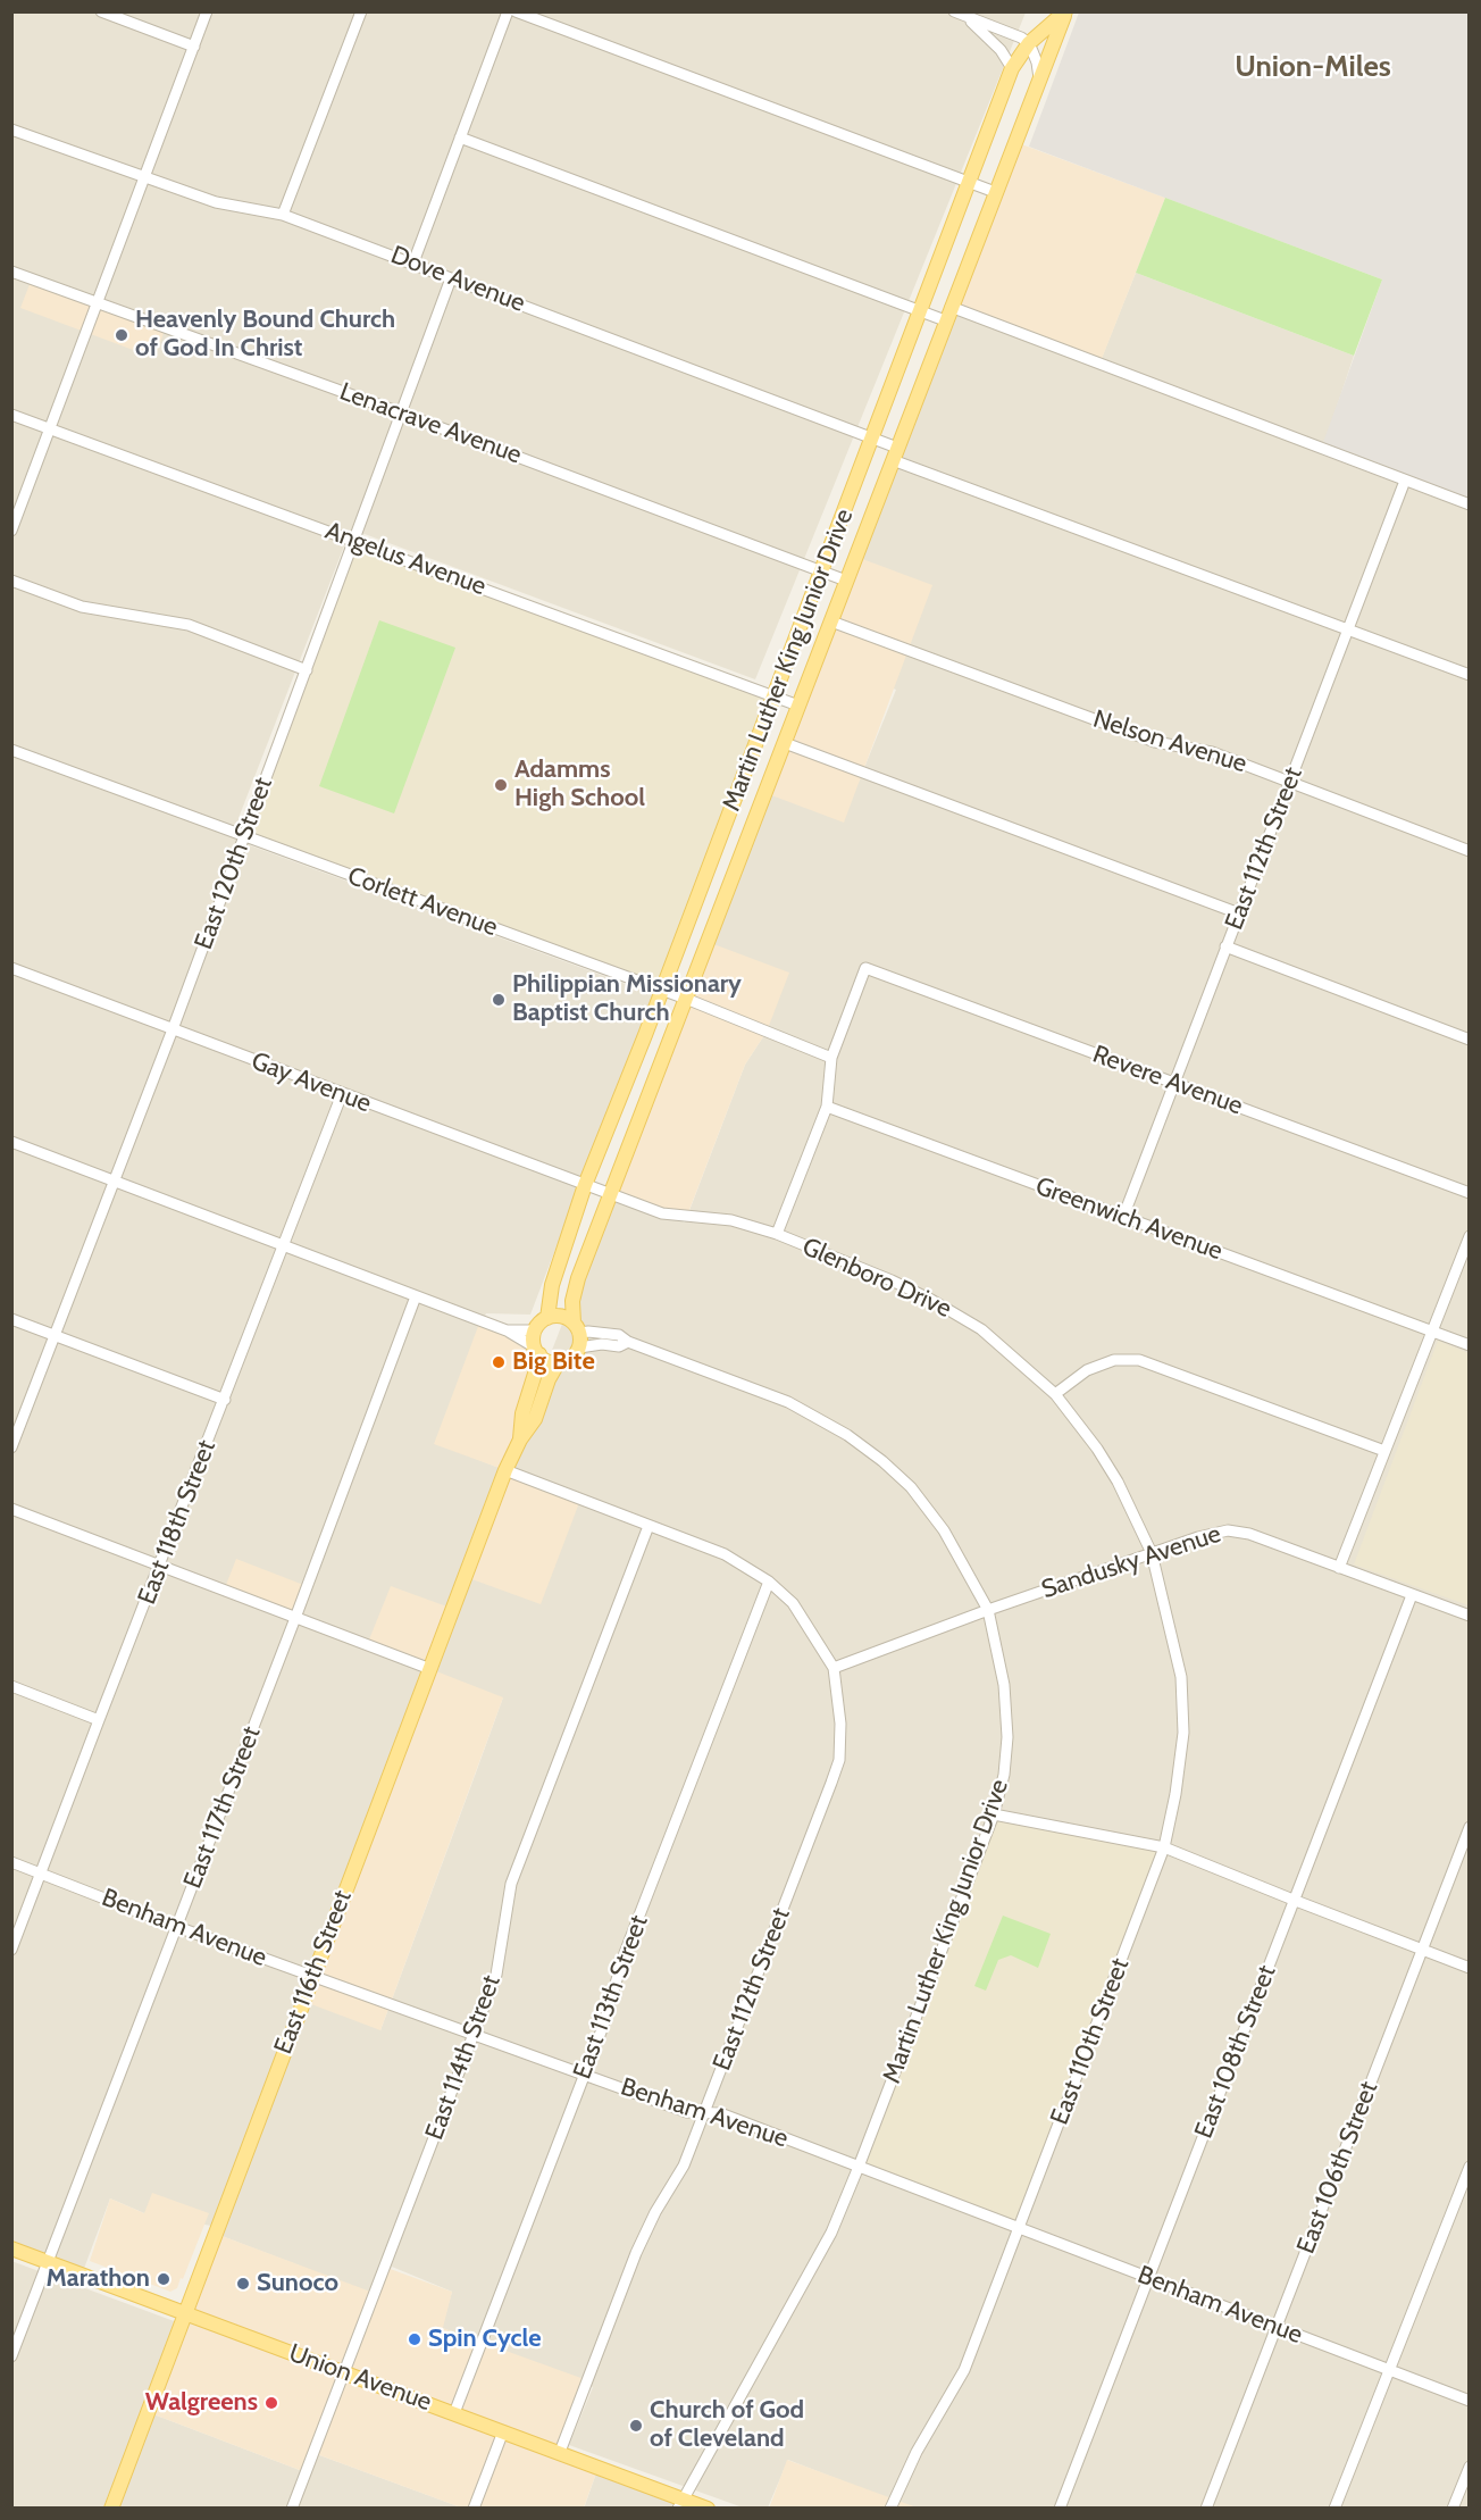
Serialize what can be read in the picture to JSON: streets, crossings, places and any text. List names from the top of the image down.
{
  "streets": {
    "main road": ["Martin Luther King Junior Drive", "East 116th Street", "Union Avenue"],
    "street": [
      "Dove Avenue",
      "Lenacrave Avenue",
      "Angelus Avenue",
      "Nelson Avenue",
      "East 112th Street",
      "East 120th Street",
      "Corlett Avenue",
      "Revere Avenue",
      "Gay Avenue",
      "Greenwich Avenue",
      "Glenboro Drive",
      "East 118th Street",
      "Sandusky Avenue",
      "East 117th Street",
      "Benham Avenue",
      "East 113th Street",
      "East 110th Street",
      "East 108th Street",
      "East 114th Street",
      "East 106th Street"
    ]
  },
  "crossings": [
    ["Dove Avenue", "Martin Luther King Junior Drive"],
    ["Dove Avenue", "East 112th Street"],
    ["Dove Avenue", "East 120th Street"],
    ["Lenacrave Avenue", "Martin Luther King Junior Drive"],
    ["Lenacrave Avenue", "East 120th Street"],
    ["Angelus Avenue", "Martin Luther King Junior Drive"],
    ["Angelus Avenue", "East 120th Street"],
    ["Martin Luther King Junior Drive", "Nelson Avenue"],
    ["Martin Luther King Junior Drive", "Corlett Avenue"],
    ["Martin Luther King Junior Drive", "Gay Avenue"],
    ["Martin Luther King Junior Drive", "Glenboro Drive"],
    ["Martin Luther King Junior Drive", "Sandusky Avenue"],
    ["Martin Luther King Junior Drive", "Benham Avenue"],
    ["Martin Luther King Junior Drive", "East 116th Street"],
    ["Martin Luther King Junior Drive", "Union Avenue"],
    ["Nelson Avenue", "East 112th Street"],
    ["East 112th Street", "Revere Avenue"],
    ["East 112th Street", "Greenwich Avenue"],
    ["East 112th Street", "Sandusky Avenue"],
    ["East 112th Street", "Benham Avenue"],
    ["East 112th Street", "Union Avenue"],
    ["East 120th Street", "Corlett Avenue"],
    ["East 120th Street", "Gay Avenue"],
    ["Corlett Avenue", "Revere Avenue"],
    ["Gay Avenue", "Glenboro Drive"],
    ["Gay Avenue", "East 118th Street"],
    ["Glenboro Drive", "Sandusky Avenue"],
    ["Glenboro Drive", "East 110th Street"],
    ["East 118th Street", "Benham Avenue"],
    ["Sandusky Avenue", "East 110th Street"],
    ["Sandusky Avenue", "East 108th Street"],
    ["East 117th Street", "Benham Avenue"],
    ["East 117th Street", "Union Avenue"],
    ["Benham Avenue", "East 116th Street"],
    ["Benham Avenue", "East 113th Street"],
    ["Benham Avenue", "East 110th Street"],
    ["Benham Avenue", "East 108th Street"],
    ["Benham Avenue", "East 114th Street"],
    ["Benham Avenue", "East 106th Street"],
    ["East 116th Street", "Union Avenue"],
    ["East 113th Street", "Union Avenue"],
    ["East 114th Street", "Union Avenue"]
  ],
  "districts": ["Union-Miles"],
  "places": [
    "Heavenly Bound Church of God In Christ",
    "Adamms High School",
    "Philippian Missionary Baptist Church",
    "Big Bite",
    "Marathon",
    "Sunoco",
    "Spin Cycle",
    "Walgreens",
    "Church of God of Cleveland"
  ]
}
